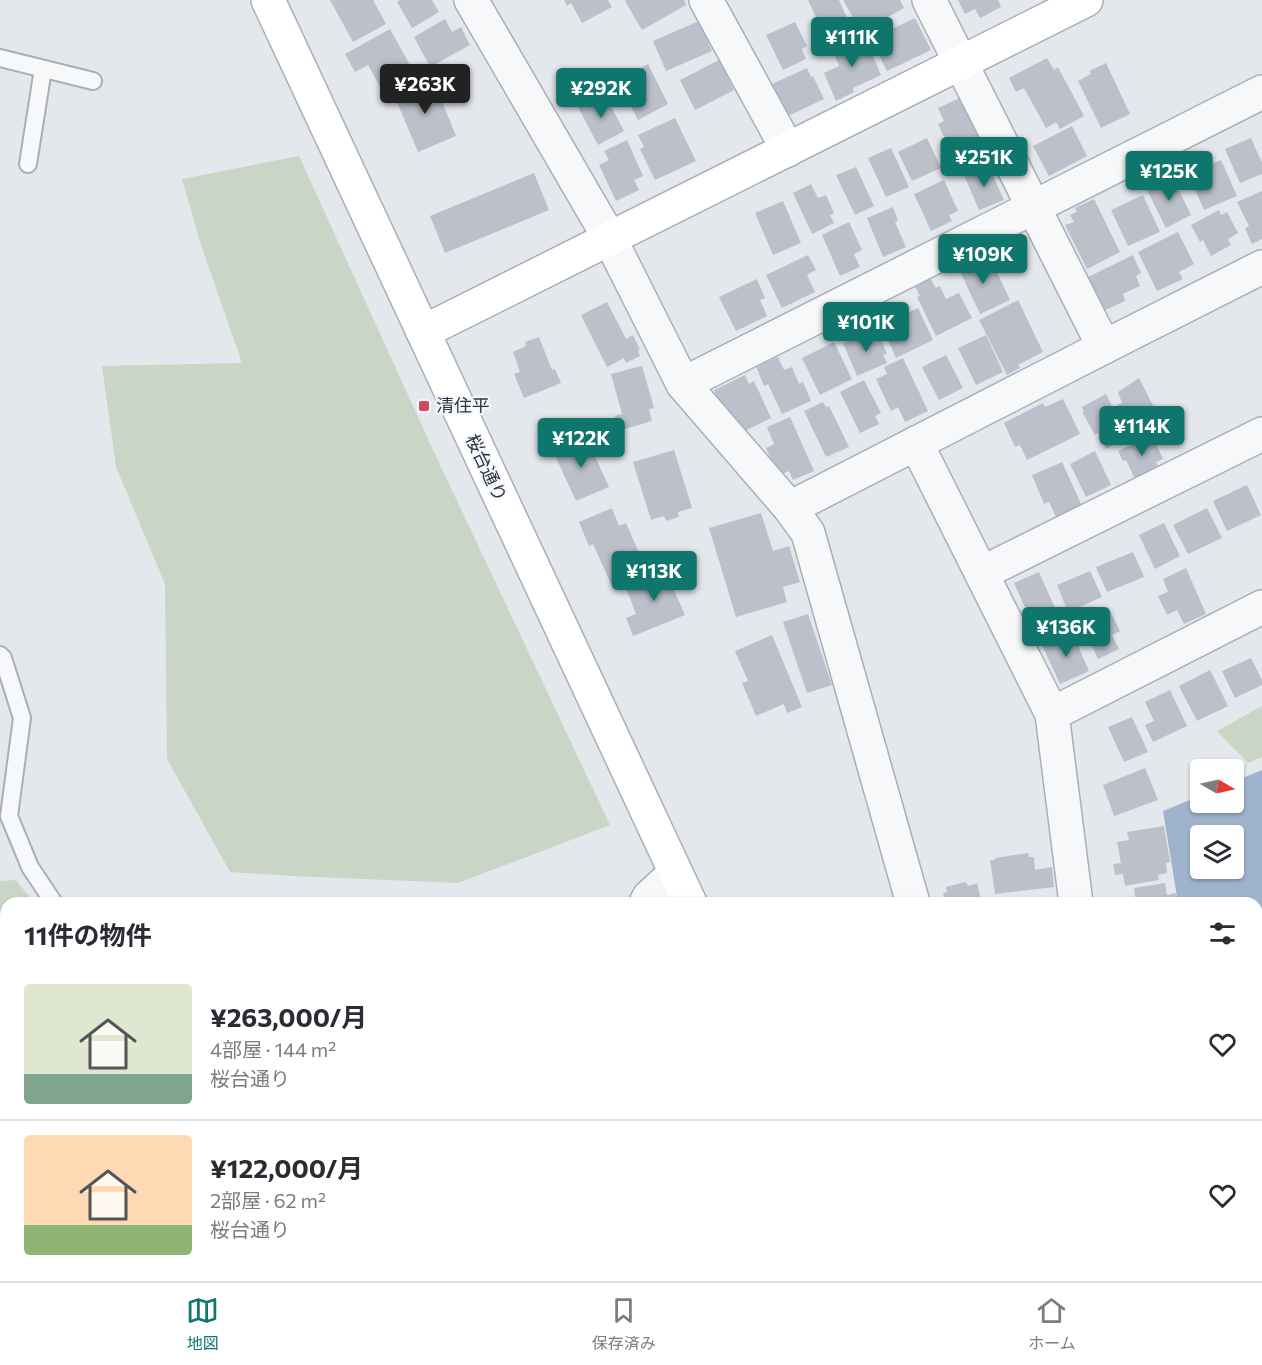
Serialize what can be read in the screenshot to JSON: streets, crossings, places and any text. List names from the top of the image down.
{
  "streets": {
    "street": ["桜台通り"]
  },
  "places": {
    "transit": ["清住平"]
  },
  "north": "right",
  "page": {
    "price": [
      "¥111K",
      "¥263K",
      "¥292K",
      "¥251K",
      "¥125K",
      "¥109K",
      "¥101K",
      "¥114K",
      "¥122K",
      "¥113K",
      "¥136K"
    ],
    "heading": "11件の物件",
    "list": [
      {
        "name": "¥263,000/月",
        "note": "4部屋 · 144 m² · 桜台通り"
      },
      {
        "name": "¥122,000/月",
        "note": "2部屋 · 62 m² · 桜台通り"
      }
    ],
    "tabs": ["地図", "保存済み", "ホーム"]
  }
}
